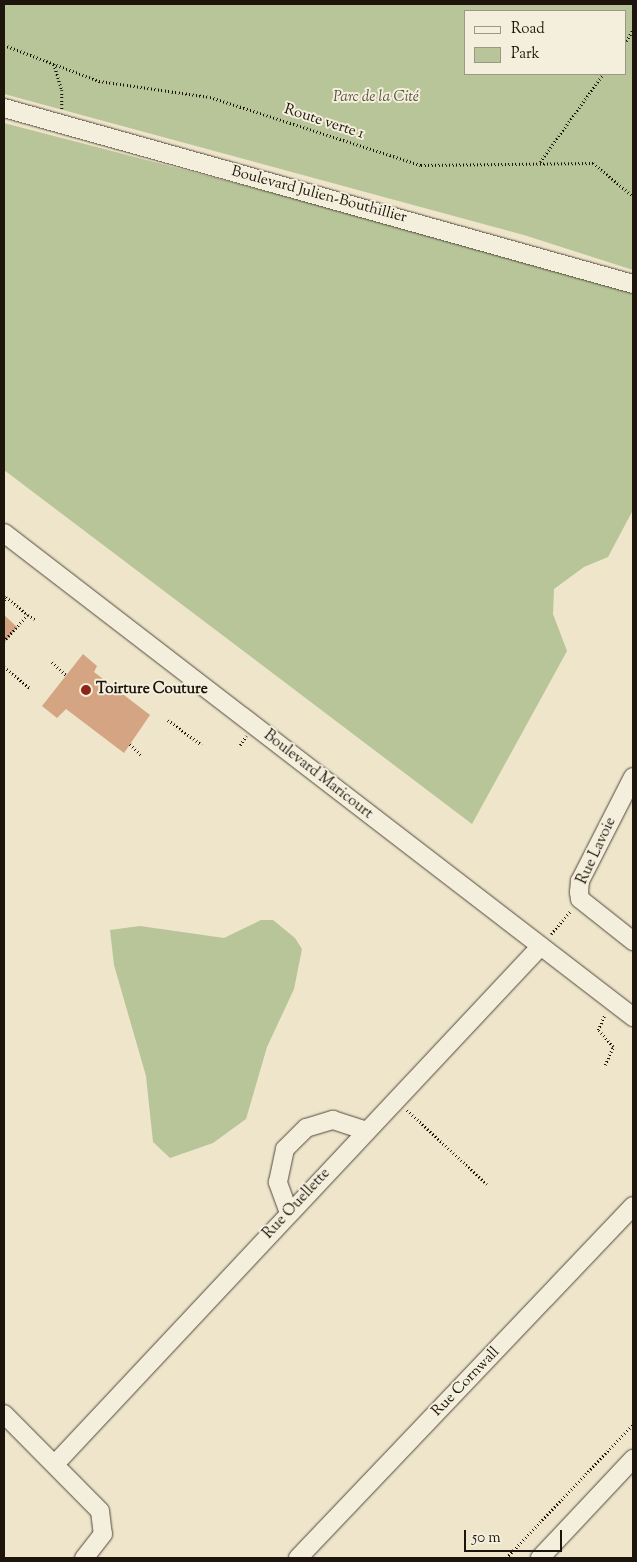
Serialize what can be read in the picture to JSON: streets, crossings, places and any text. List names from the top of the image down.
{
  "streets": {
    "street": [
      "Boulevard Julien-Bouthillier",
      "Boulevard Maricourt",
      "Rue Lavoie",
      "Rue Ouellette",
      "Rue Cornwall"
    ],
    "path": ["Route verte 1"]
  },
  "crossings": [
    ["Boulevard Maricourt", "Rue Ouellette"]
  ],
  "parks": ["Parc de la Cité"],
  "places": ["Toirture Couture"],
  "legend": ["Road", "Park"],
  "scale_bar": "50 m"
}
